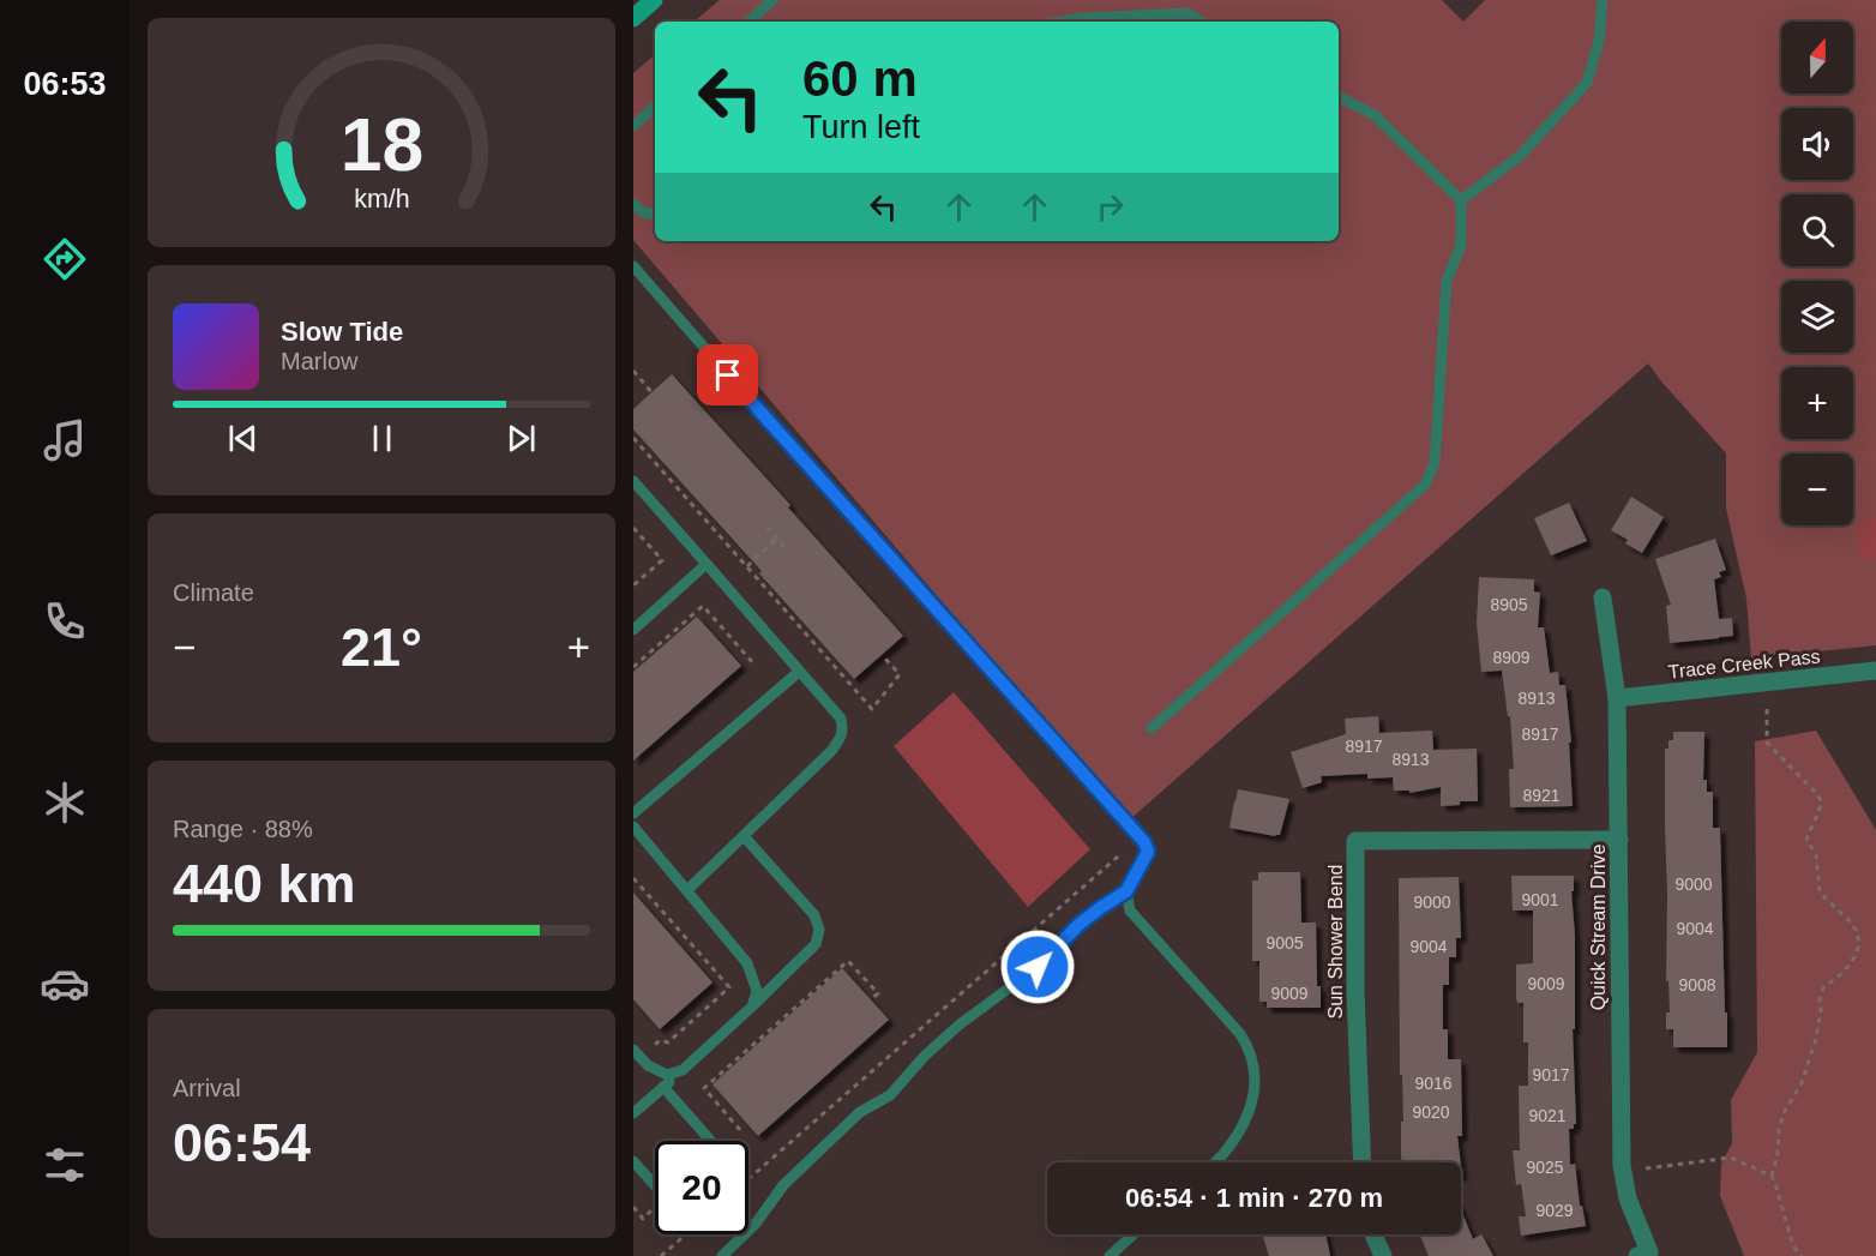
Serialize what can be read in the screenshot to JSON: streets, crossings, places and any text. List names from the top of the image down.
{
  "streets": {
    "street": ["Trace Creek Pass", "Quick Stream Drive", "Sun Shower Bend"]
  },
  "crossings": [
    ["Trace Creek Pass", "Quick Stream Drive"],
    ["Quick Stream Drive", "Sun Shower Bend"]
  ],
  "house_numbers": [
    "8905",
    "8909",
    "8913",
    "8917",
    "8917",
    "8913",
    "8921",
    "9000",
    "9001",
    "9000",
    "9004",
    "9005",
    "9004",
    "9009",
    "9008",
    "9009",
    "9017",
    "9016",
    "9020",
    "9021",
    "9025",
    "9029"
  ],
  "north": "top",
  "page": {
    "tabs": "06:53",
    "map_buttons": ["+", "−"],
    "turn": ["60 m", "Turn left"],
    "song": ["Slow Tide", "Marlow"],
    "tile": [
      "Climate",
      ["Range · 88%", "440 km"],
      ["Arrival", "06:54"]
    ],
    "heat": ["−", "21°", "+"],
    "limit": "20",
    "trip": "06:54 · 1 min · 270 m",
    "gauge": ["18", "km/h"]
  }
}
